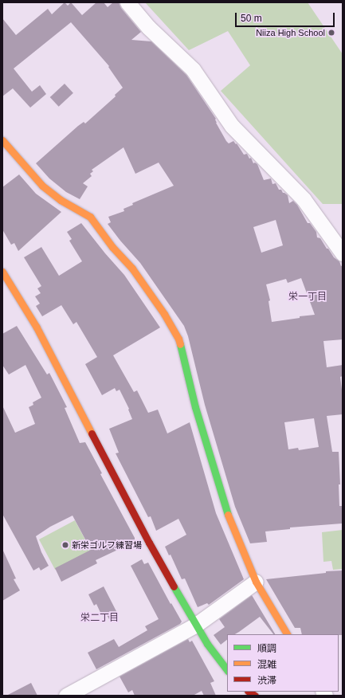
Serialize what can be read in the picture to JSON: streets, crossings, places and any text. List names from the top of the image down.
{
  "districts": ["栄一丁目", "栄二丁目"],
  "places": ["Niiza High School", "新栄ゴルフ練習場"],
  "legend": ["順調", "混雑", "渋滞"],
  "scale_bar": "50 m"
}
